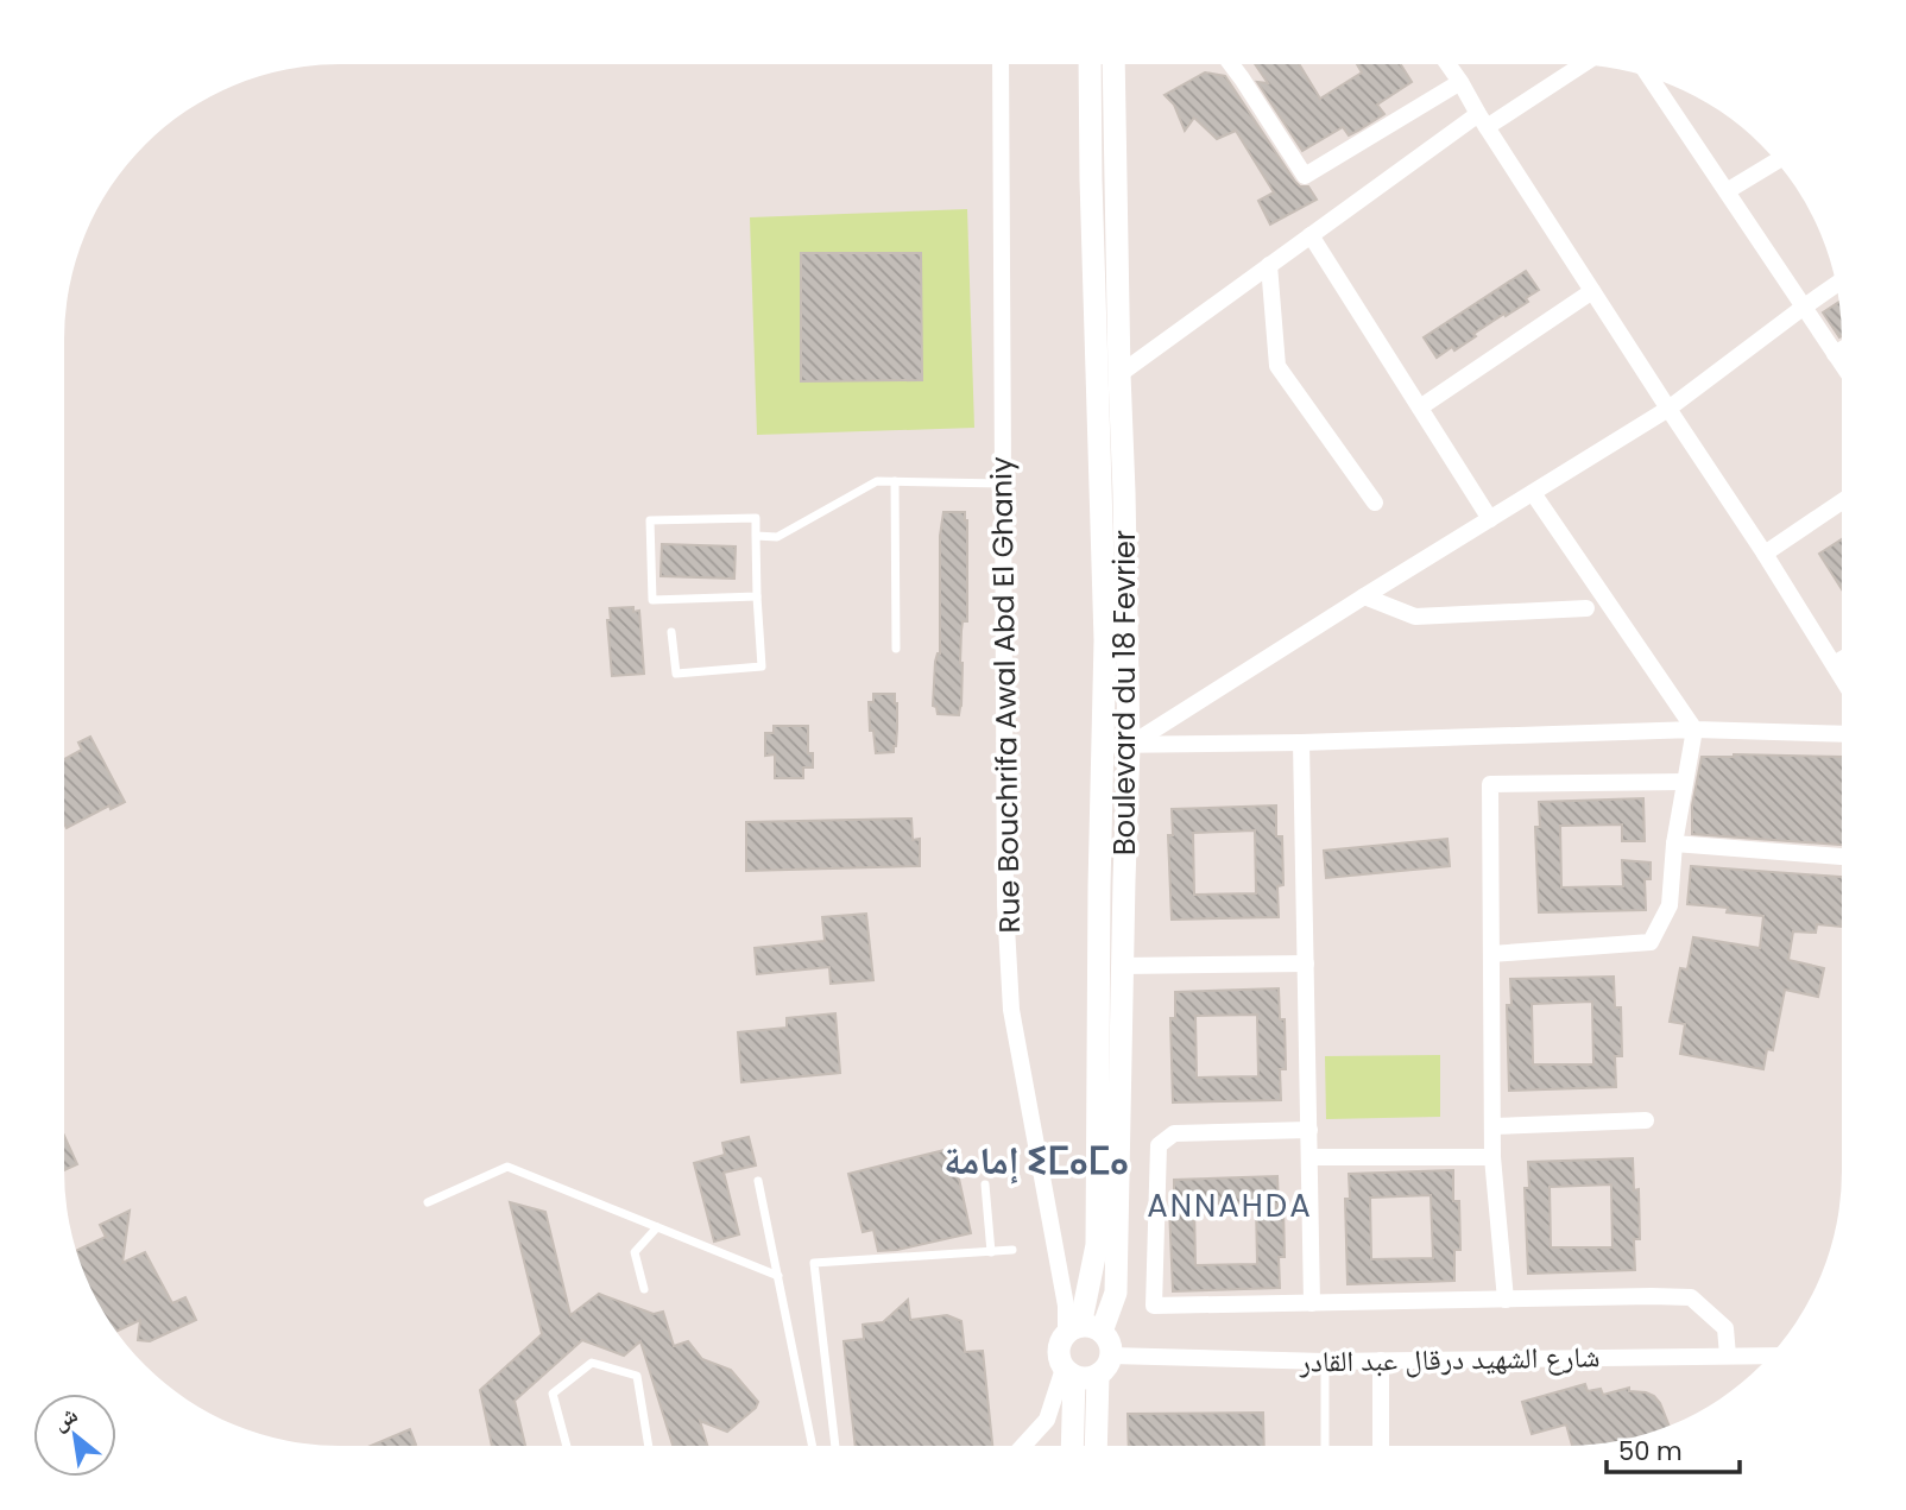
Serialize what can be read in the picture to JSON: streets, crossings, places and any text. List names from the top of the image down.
{
  "streets": {
    "main road": ["Boulevard du 18 Fevrier"],
    "street": ["Rue Bouchrifa Awal Abd El Ghaniy", "شارع الشهيد درقال عبد القادر"]
  },
  "crossings": [
    ["Boulevard du 18 Fevrier", "Rue Bouchrifa Awal Abd El Ghaniy"],
    ["Boulevard du 18 Fevrier", "شارع الشهيد درقال عبد القادر"],
    ["Rue Bouchrifa Awal Abd El Ghaniy", "شارع الشهيد درقال عبد القادر"]
  ],
  "districts": ["إمامة ⵉⵎⴰⵎⴰ", "ANNAHDA"],
  "scale_bar": "50 m",
  "north": "top left"
}
